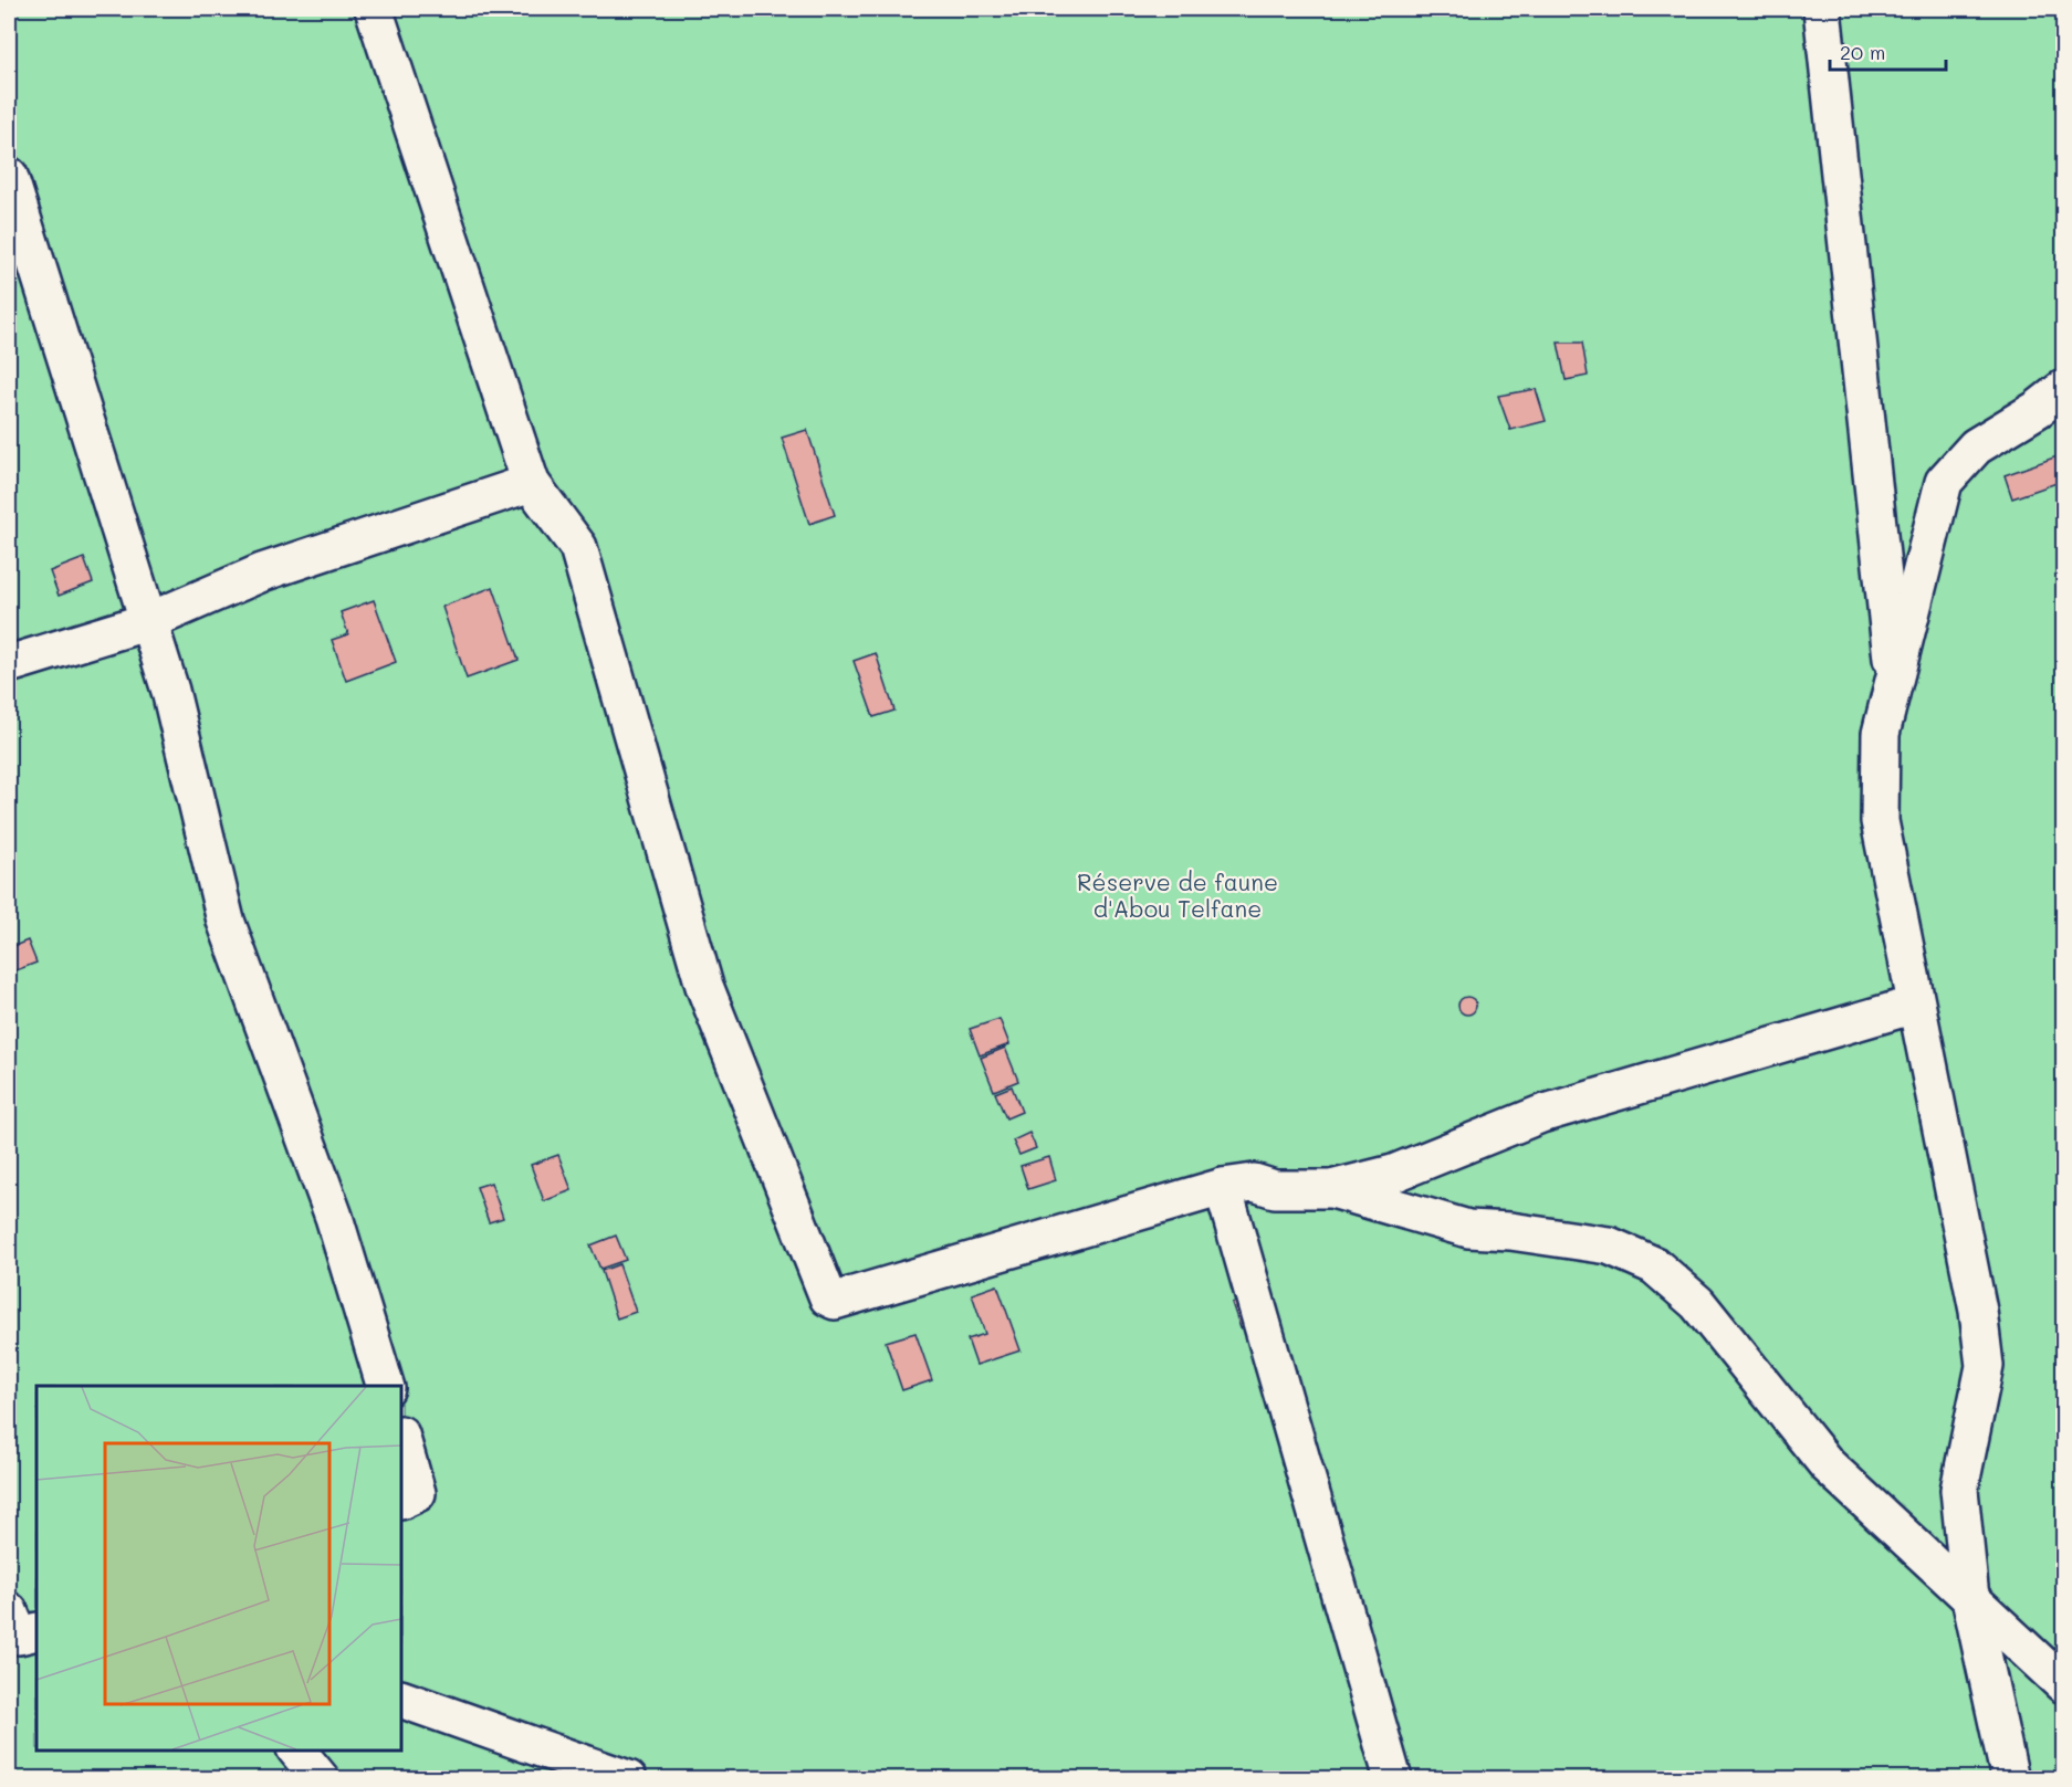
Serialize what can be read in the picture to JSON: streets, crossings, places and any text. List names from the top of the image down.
{
  "parks": ["Réserve de faune d'Abou Telfane"],
  "scale_bar": "20 m"
}
